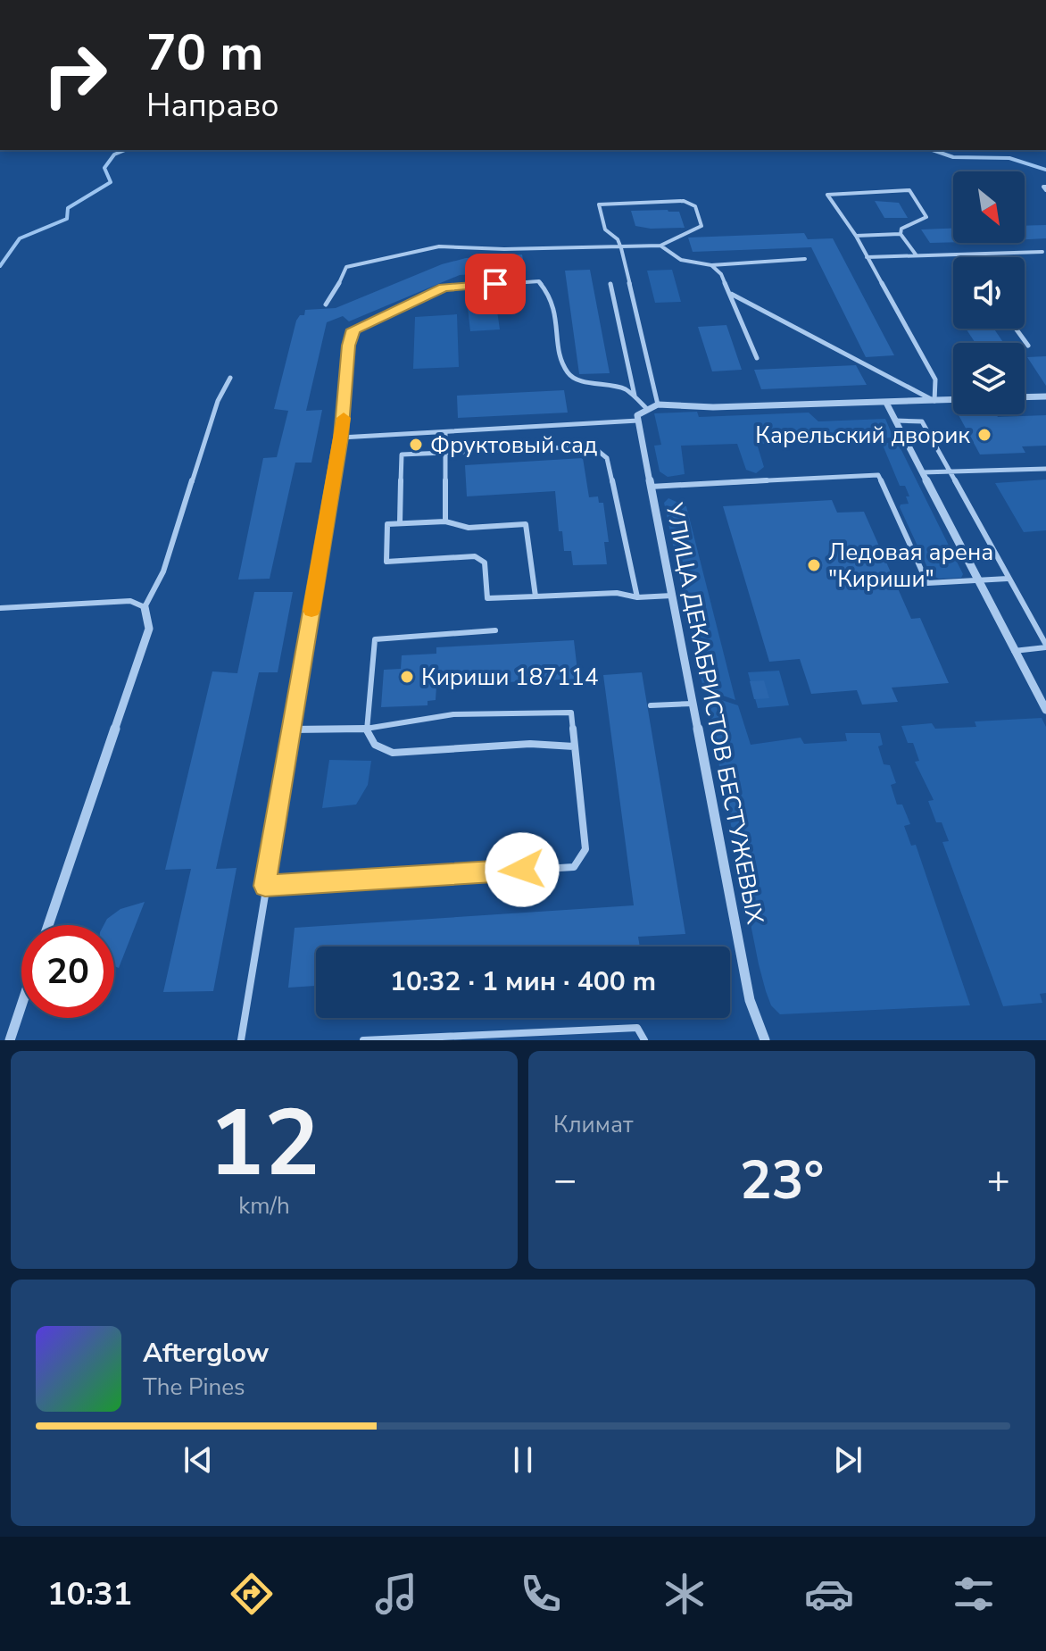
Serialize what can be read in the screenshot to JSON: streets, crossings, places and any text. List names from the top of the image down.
{
  "streets": {
    "street": ["УЛИЦА ДЕКАБРИСТОВ БЕСТУЖЕВЫХ"]
  },
  "places": [
    "Карельский дворик",
    "Фруктовый сад",
    "Ледовая арена \"Кириши\"",
    "Кириши 187114"
  ],
  "north": "bottom right",
  "page": {
    "turn": ["70 m", "Направо"],
    "limit": "20",
    "trip": "10:32 · 1 мин · 400 m",
    "tile": [
      ["12", "km/h"],
      "Климат"
    ],
    "heat": ["−", "23°", "+"],
    "song": ["Afterglow", "The Pines"],
    "tabs": "10:31"
  }
}
